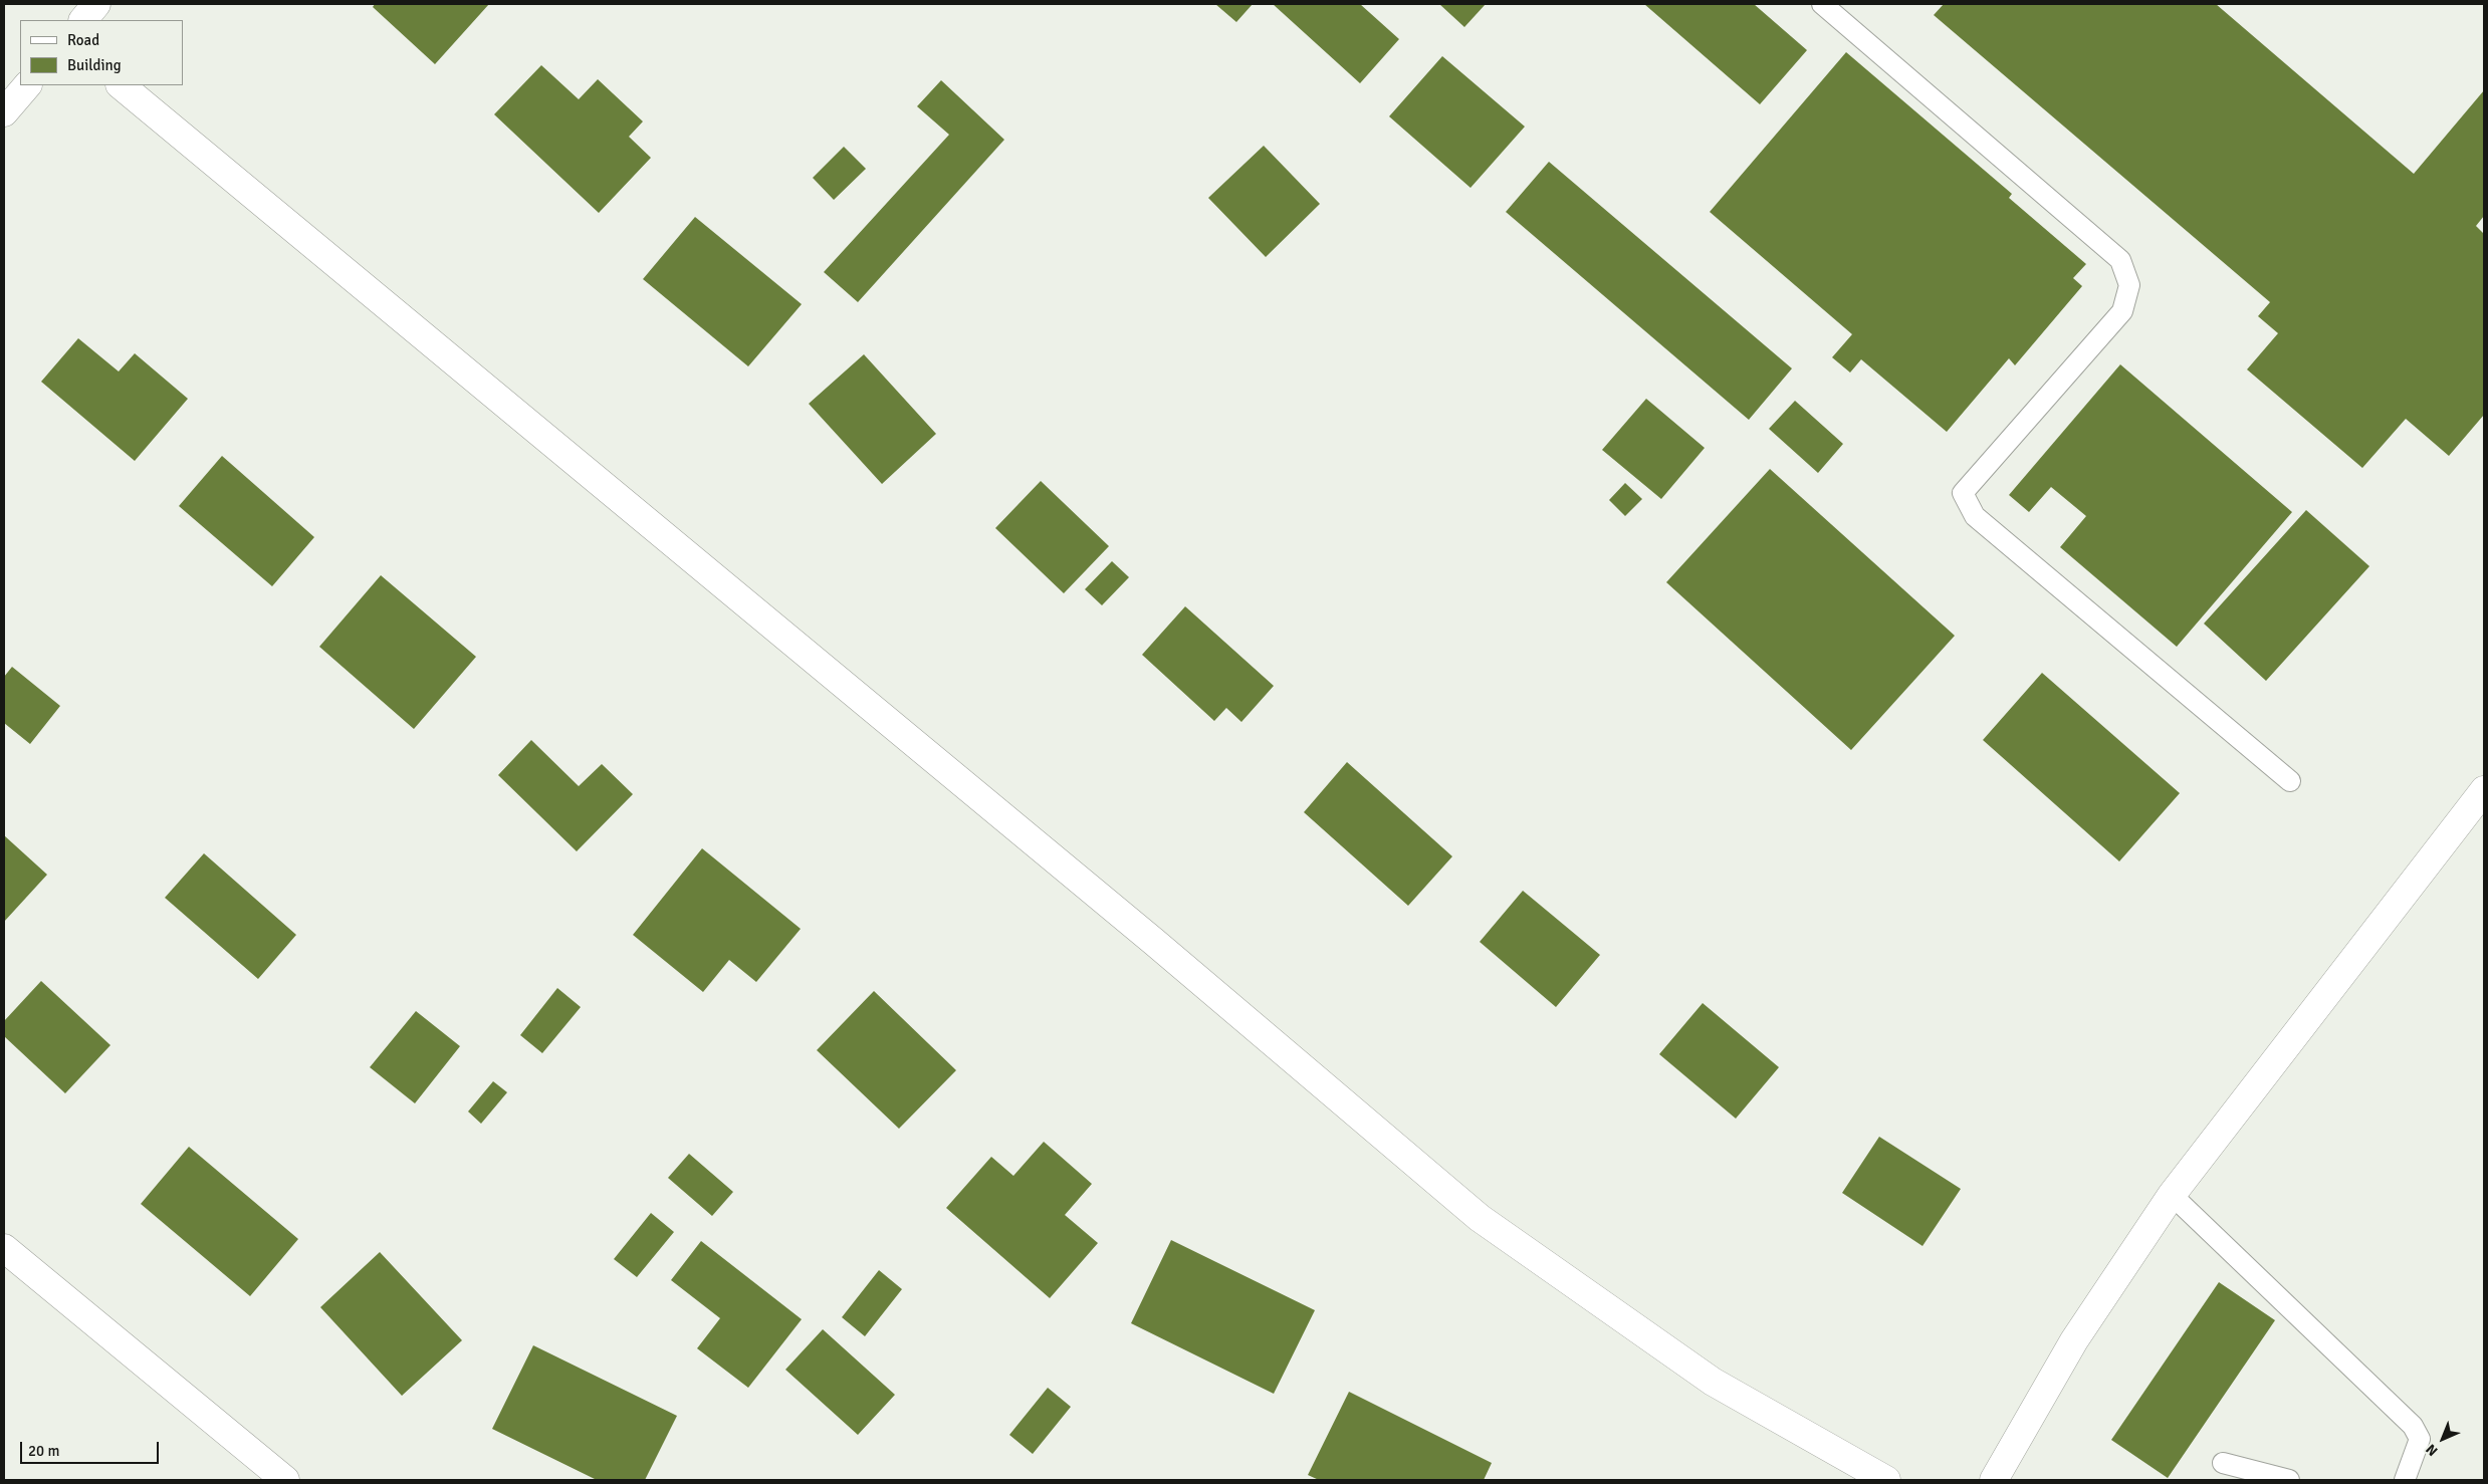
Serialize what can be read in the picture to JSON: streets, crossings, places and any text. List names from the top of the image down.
{
  "legend": ["Road", "Building"],
  "scale_bar": "20 m",
  "north": "bottom left"
}
